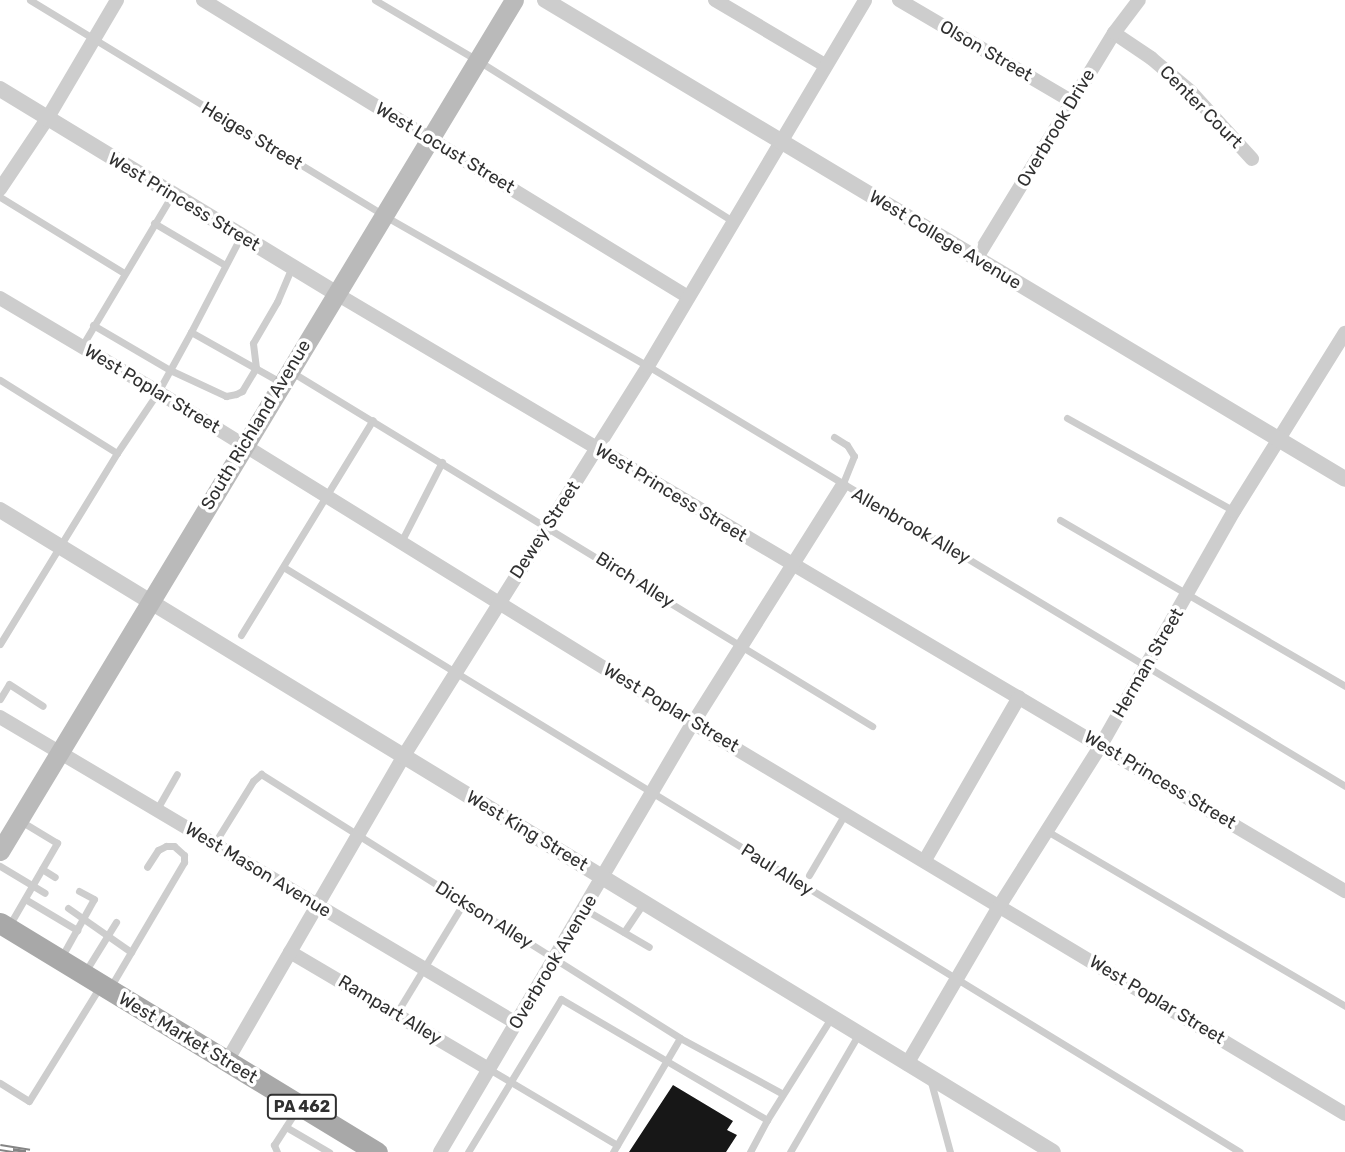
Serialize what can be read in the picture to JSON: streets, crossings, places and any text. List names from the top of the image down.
{
  "streets": {
    "main road": ["South Richland Avenue", "West Market Street", "PA 462"],
    "street": [
      "Olson Street",
      "Center Court",
      "Overbrook Drive",
      "West Locust Street",
      "West Princess Street",
      "West College Avenue",
      "West Poplar Street",
      "Dewey Street",
      "Herman Street",
      "West King Street",
      "West Mason Avenue",
      "Overbrook Avenue",
      "Rampart Alley"
    ],
    "lane": [
      "Heiges Street",
      "Allenbrook Alley",
      "Birch Alley",
      "Paul Alley",
      "Dickson Alley"
    ]
  },
  "crossings": [
    ["Olson Street", "Overbrook Drive"],
    ["Center Court", "Overbrook Drive"],
    ["Overbrook Drive", "West College Avenue"],
    ["Heiges Street", "South Richland Avenue"],
    ["Heiges Street", "Allenbrook Alley"],
    ["West Locust Street", "South Richland Avenue"],
    ["West Locust Street", "Dewey Street"],
    ["West Princess Street", "South Richland Avenue"],
    ["West Princess Street", "Dewey Street"],
    ["West Princess Street", "Herman Street"],
    ["West Princess Street", "Overbrook Avenue"],
    ["West College Avenue", "Dewey Street"],
    ["West College Avenue", "Herman Street"],
    ["West Poplar Street", "South Richland Avenue"],
    ["West Poplar Street", "Dewey Street"],
    ["West Poplar Street", "Herman Street"],
    ["West Poplar Street", "Overbrook Avenue"],
    ["South Richland Avenue", "Birch Alley"],
    ["South Richland Avenue", "West King Street"],
    ["South Richland Avenue", "West Mason Avenue"],
    ["Allenbrook Alley", "Dewey Street"],
    ["Allenbrook Alley", "Herman Street"],
    ["Allenbrook Alley", "Overbrook Avenue"],
    ["Dewey Street", "Birch Alley"],
    ["Dewey Street", "West King Street"],
    ["Dewey Street", "West Mason Avenue"],
    ["Dewey Street", "Paul Alley"],
    ["Dewey Street", "Dickson Alley"],
    ["Dewey Street", "Rampart Alley"],
    ["Dewey Street", "West Market Street"],
    ["Birch Alley", "Overbrook Avenue"],
    ["Herman Street", "West King Street"],
    ["Herman Street", "Paul Alley"],
    ["West King Street", "Overbrook Avenue"],
    ["West Mason Avenue", "Dickson Alley"],
    ["West Mason Avenue", "Overbrook Avenue"],
    ["Paul Alley", "Overbrook Avenue"],
    ["Dickson Alley", "Overbrook Avenue"],
    ["Overbrook Avenue", "Rampart Alley"]
  ]
}
